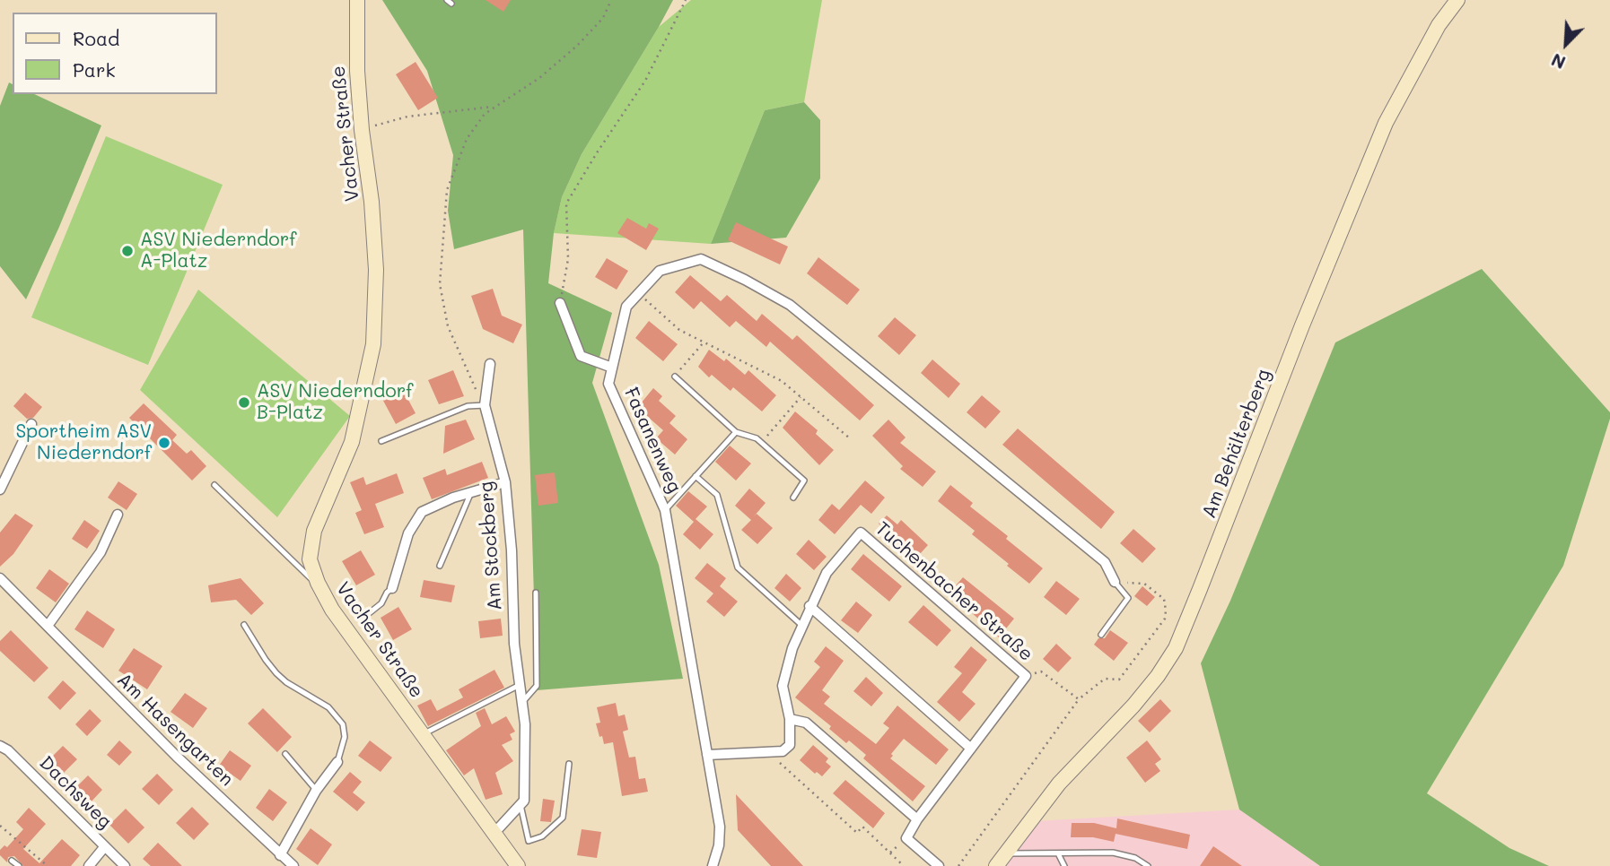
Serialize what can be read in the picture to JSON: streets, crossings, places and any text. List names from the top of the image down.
{
  "streets": {
    "street": [
      "Vacher Straße",
      "Fasanenweg",
      "Am Behälterberg",
      "Am Stockberg",
      "Tuchenbacher Straße",
      "Am Hasengarten",
      "Dachsweg"
    ]
  },
  "places": ["ASV Niederndorf A-Platz", "ASV Niederndorf B-Platz", "Sportheim ASV Niederndorf"],
  "legend": ["Road", "Park"],
  "north": "bottom left"
}
